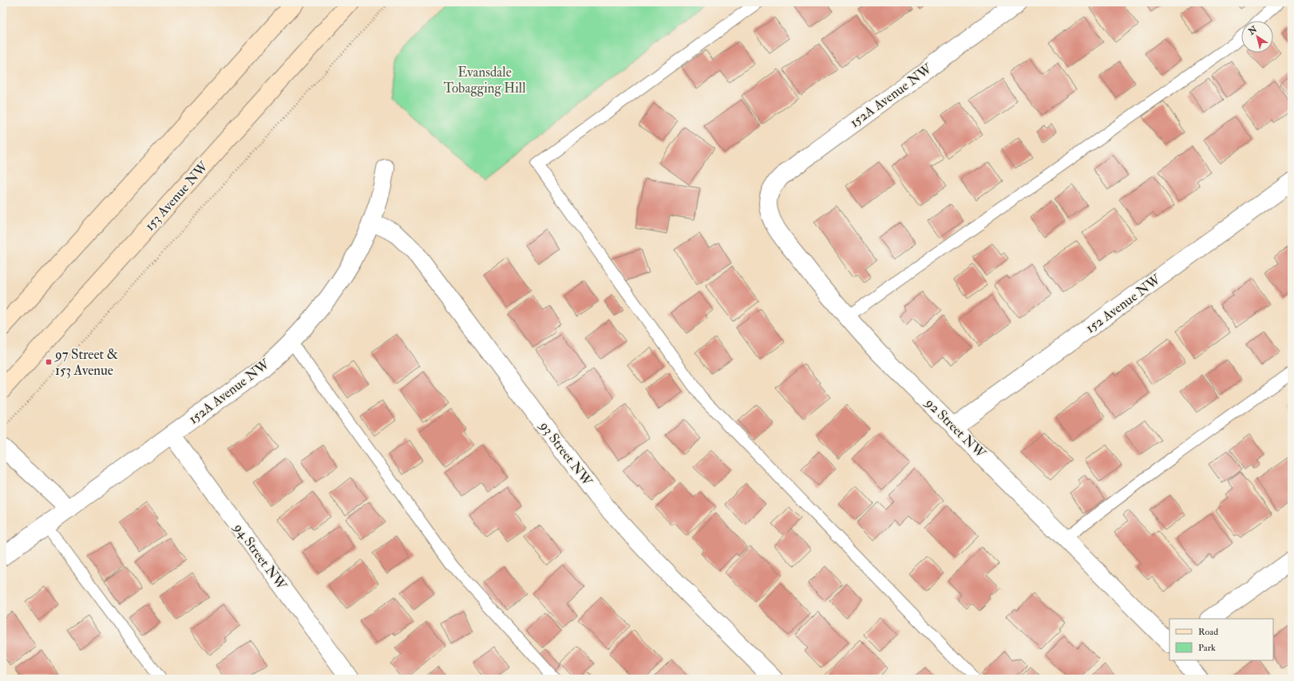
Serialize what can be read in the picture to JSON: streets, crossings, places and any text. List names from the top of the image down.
{
  "streets": {
    "main road": ["153 Avenue NW"],
    "street": [
      "152A Avenue NW",
      "152 Avenue NW",
      "92 Street NW",
      "93 Street NW",
      "94 Street NW"
    ]
  },
  "crossings": [
    ["152A Avenue NW", "92 Street NW"],
    ["152A Avenue NW", "93 Street NW"],
    ["152A Avenue NW", "94 Street NW"],
    ["152 Avenue NW", "92 Street NW"]
  ],
  "parks": ["Evansdale Tobagging Hill"],
  "places": {
    "transit": ["97 Street & 153 Avenue"]
  },
  "legend": ["Road", "Park"],
  "north": "top left"
}
